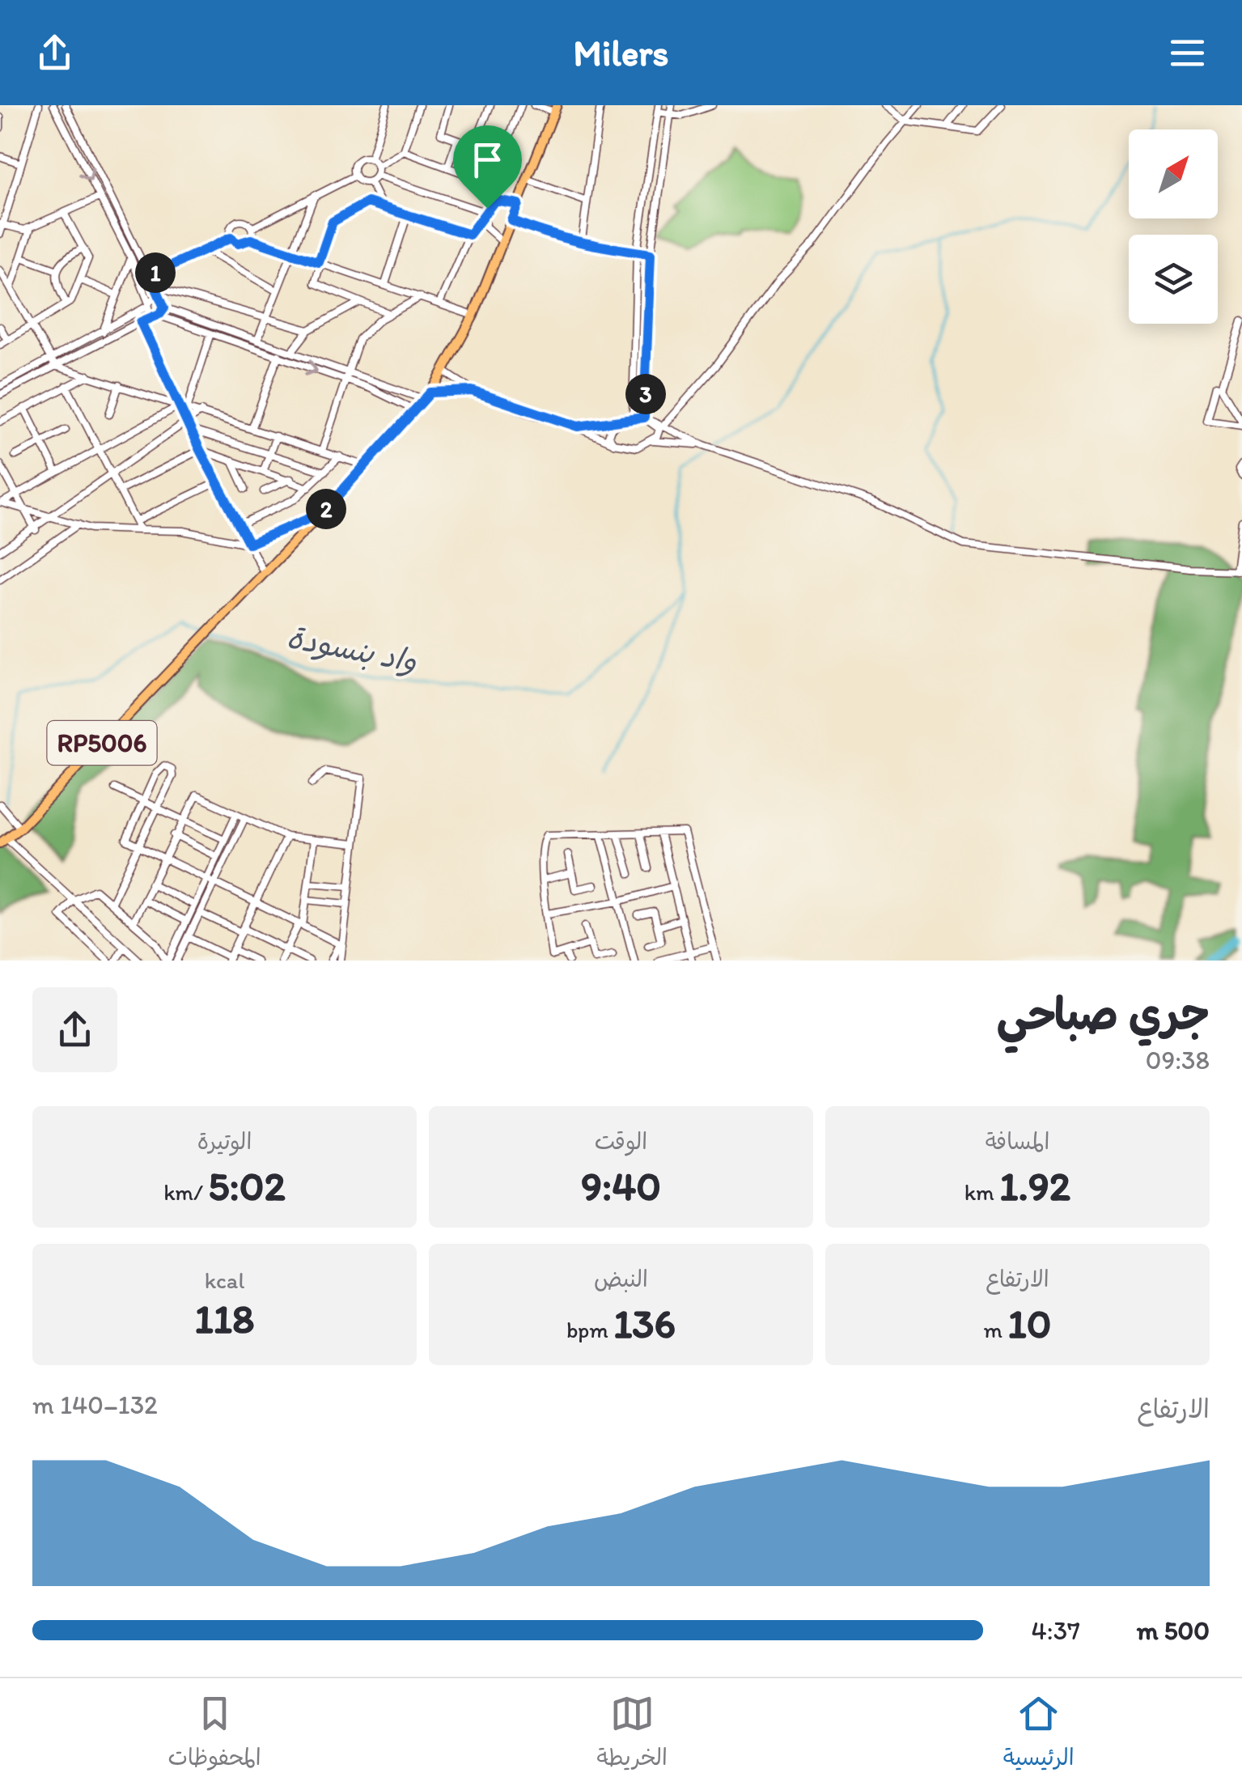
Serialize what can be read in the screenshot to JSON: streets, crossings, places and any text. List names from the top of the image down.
{
  "streets": {
    "main road": ["RP5006"]
  },
  "water": ["واد بنسودة"],
  "north": "top right",
  "page": {
    "header": "Milers",
    "pins": ["1", "3", "2"],
    "heading": ["جري صباحي", "09:38"],
    "stats": [
      ["المسافة", "1.92 km"],
      ["الوقت", "9:40"],
      ["الوتيرة", "5:02 /km"],
      ["الارتفاع", "10 m"],
      ["النبض", "136 bpm"],
      ["kcal", "118"]
    ],
    "chart": ["الارتفاع", "132–140 m"],
    "list": [
      {
        "name": "500 m",
        "note": "4:37"
      }
    ],
    "tabs": ["الرئيسية", "الخريطة", "المحفوظات"]
  }
}
